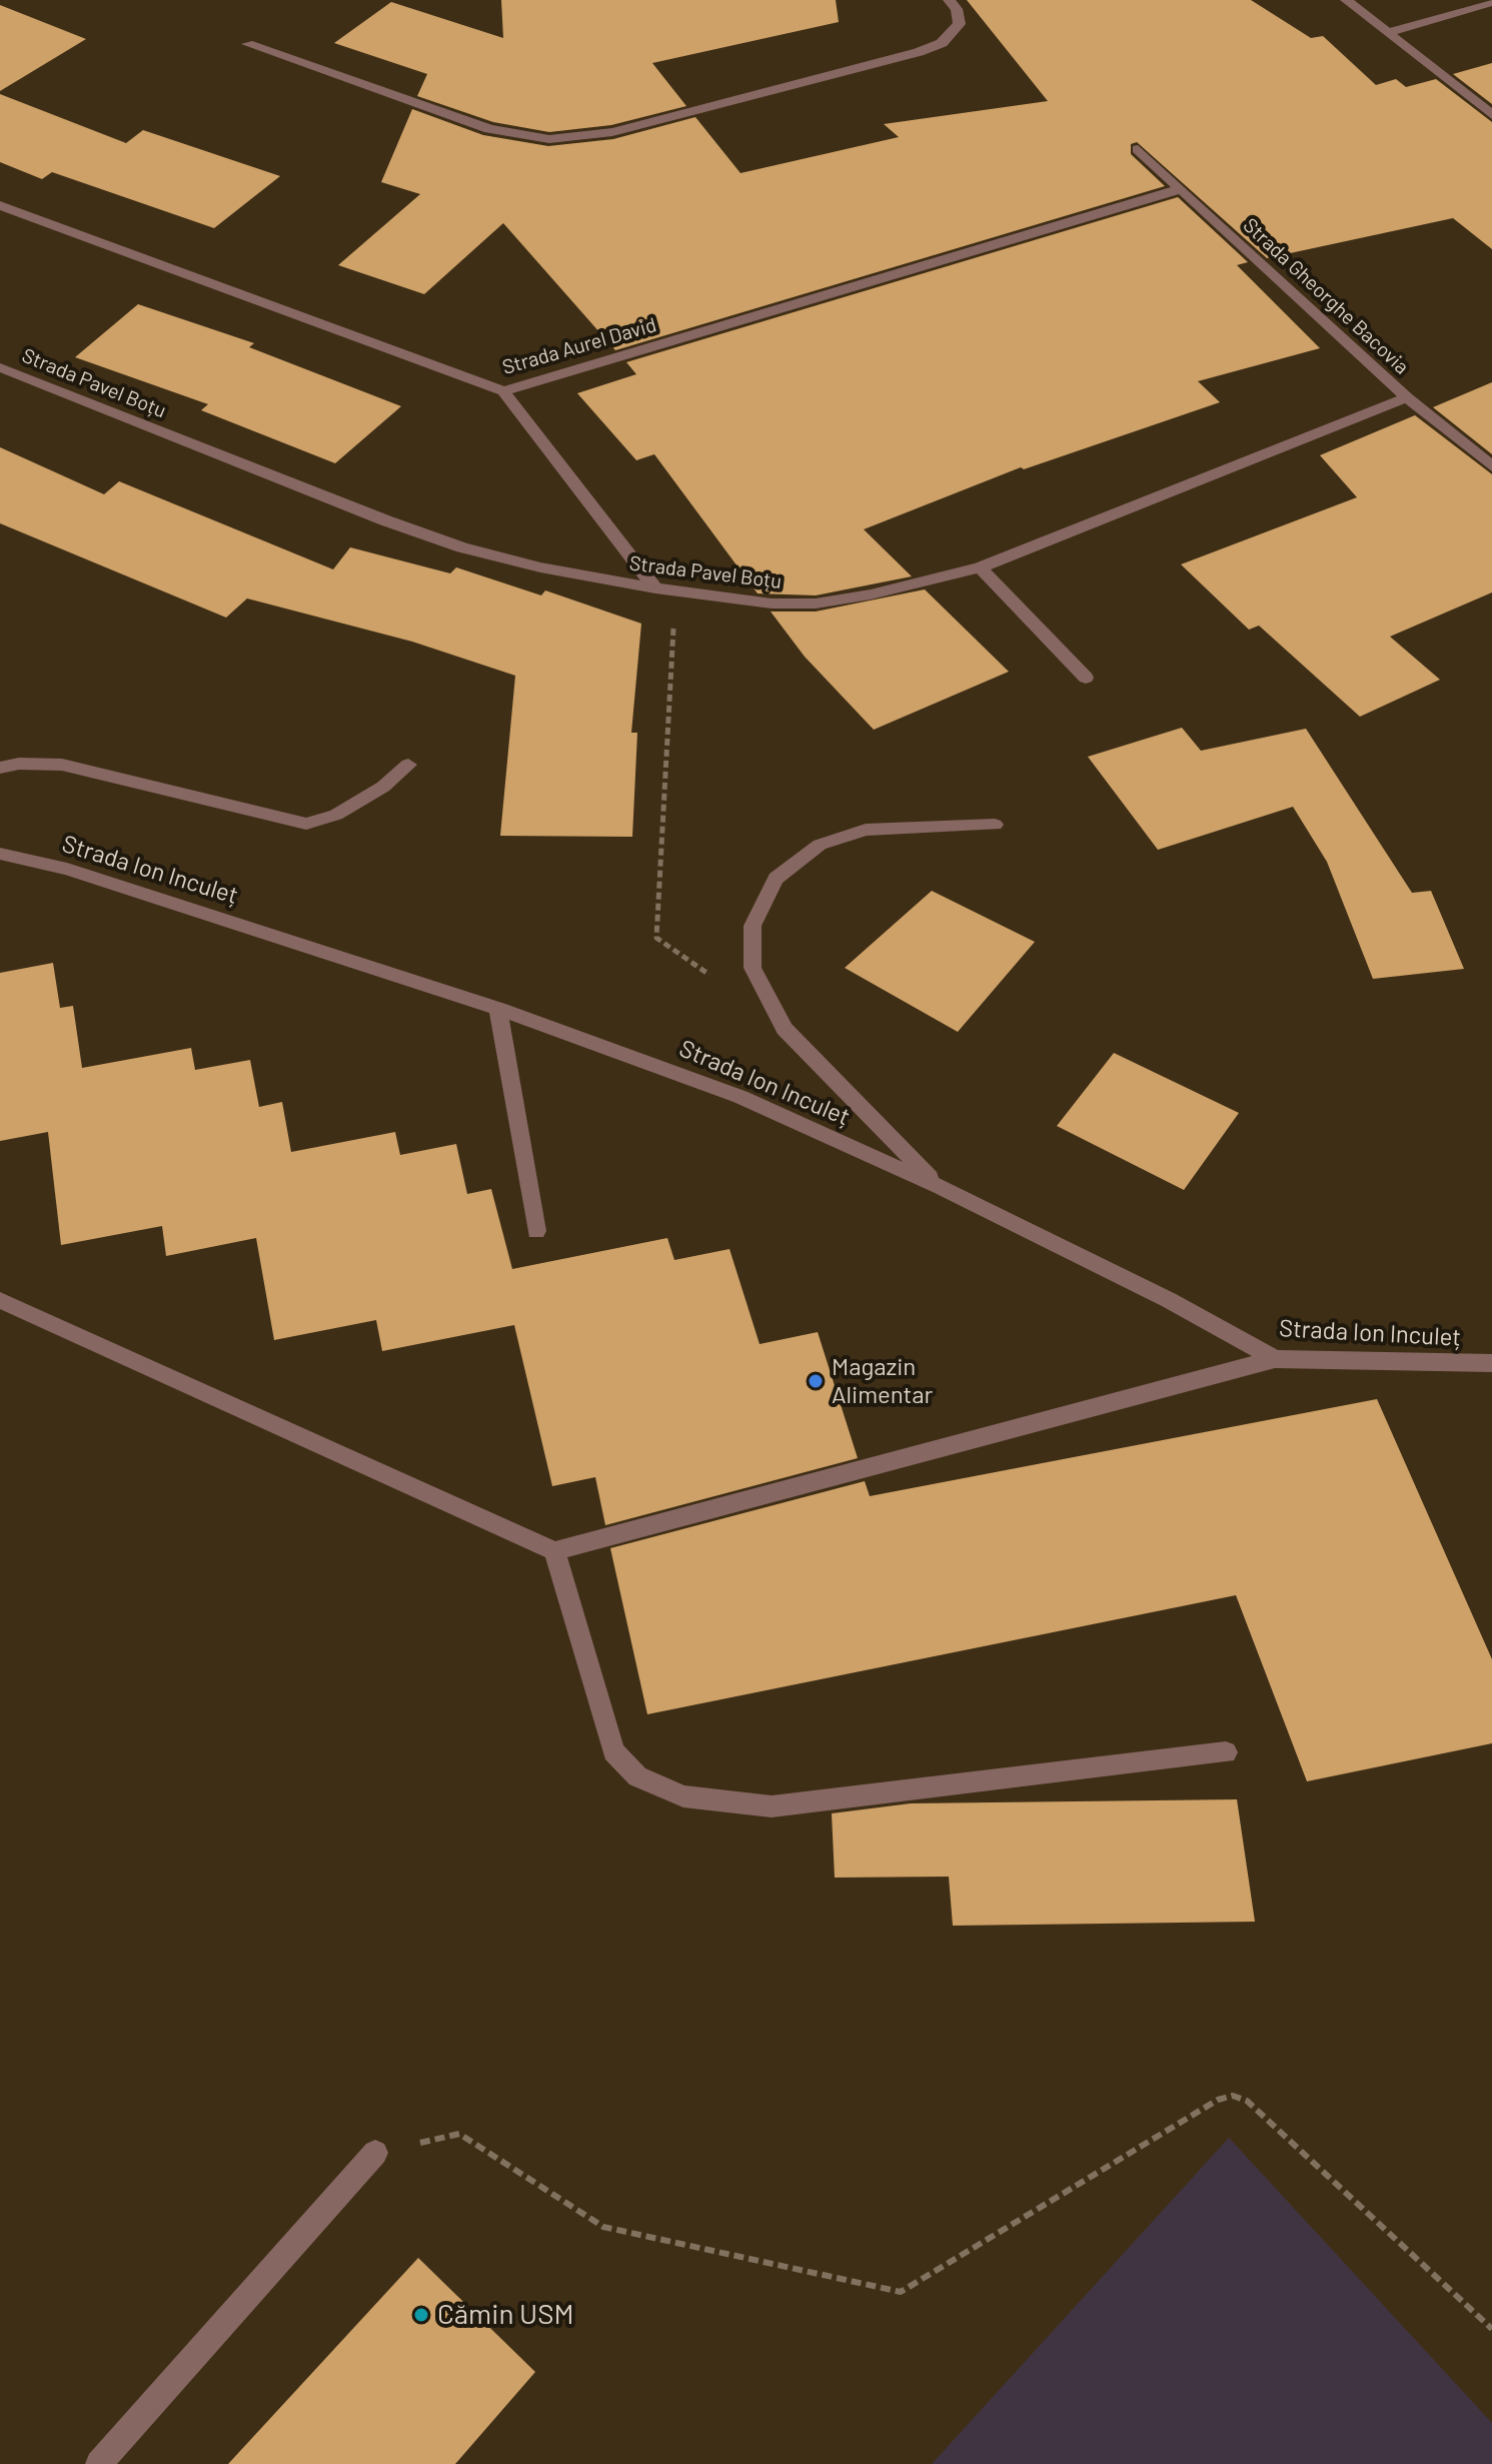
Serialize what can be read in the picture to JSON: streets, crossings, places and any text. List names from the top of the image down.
{
  "streets": {
    "street": [
      "Strada Gheorghe Bacovia",
      "Strada Aurel David",
      "Strada Pavel Boțu",
      "Strada Ion Inculeț"
    ]
  },
  "crossings": [
    ["Strada Gheorghe Bacovia", "Strada Aurel David"],
    ["Strada Gheorghe Bacovia", "Strada Pavel Boțu"]
  ],
  "places": ["Magazin Alimentar", "Cămin USM"]
}
